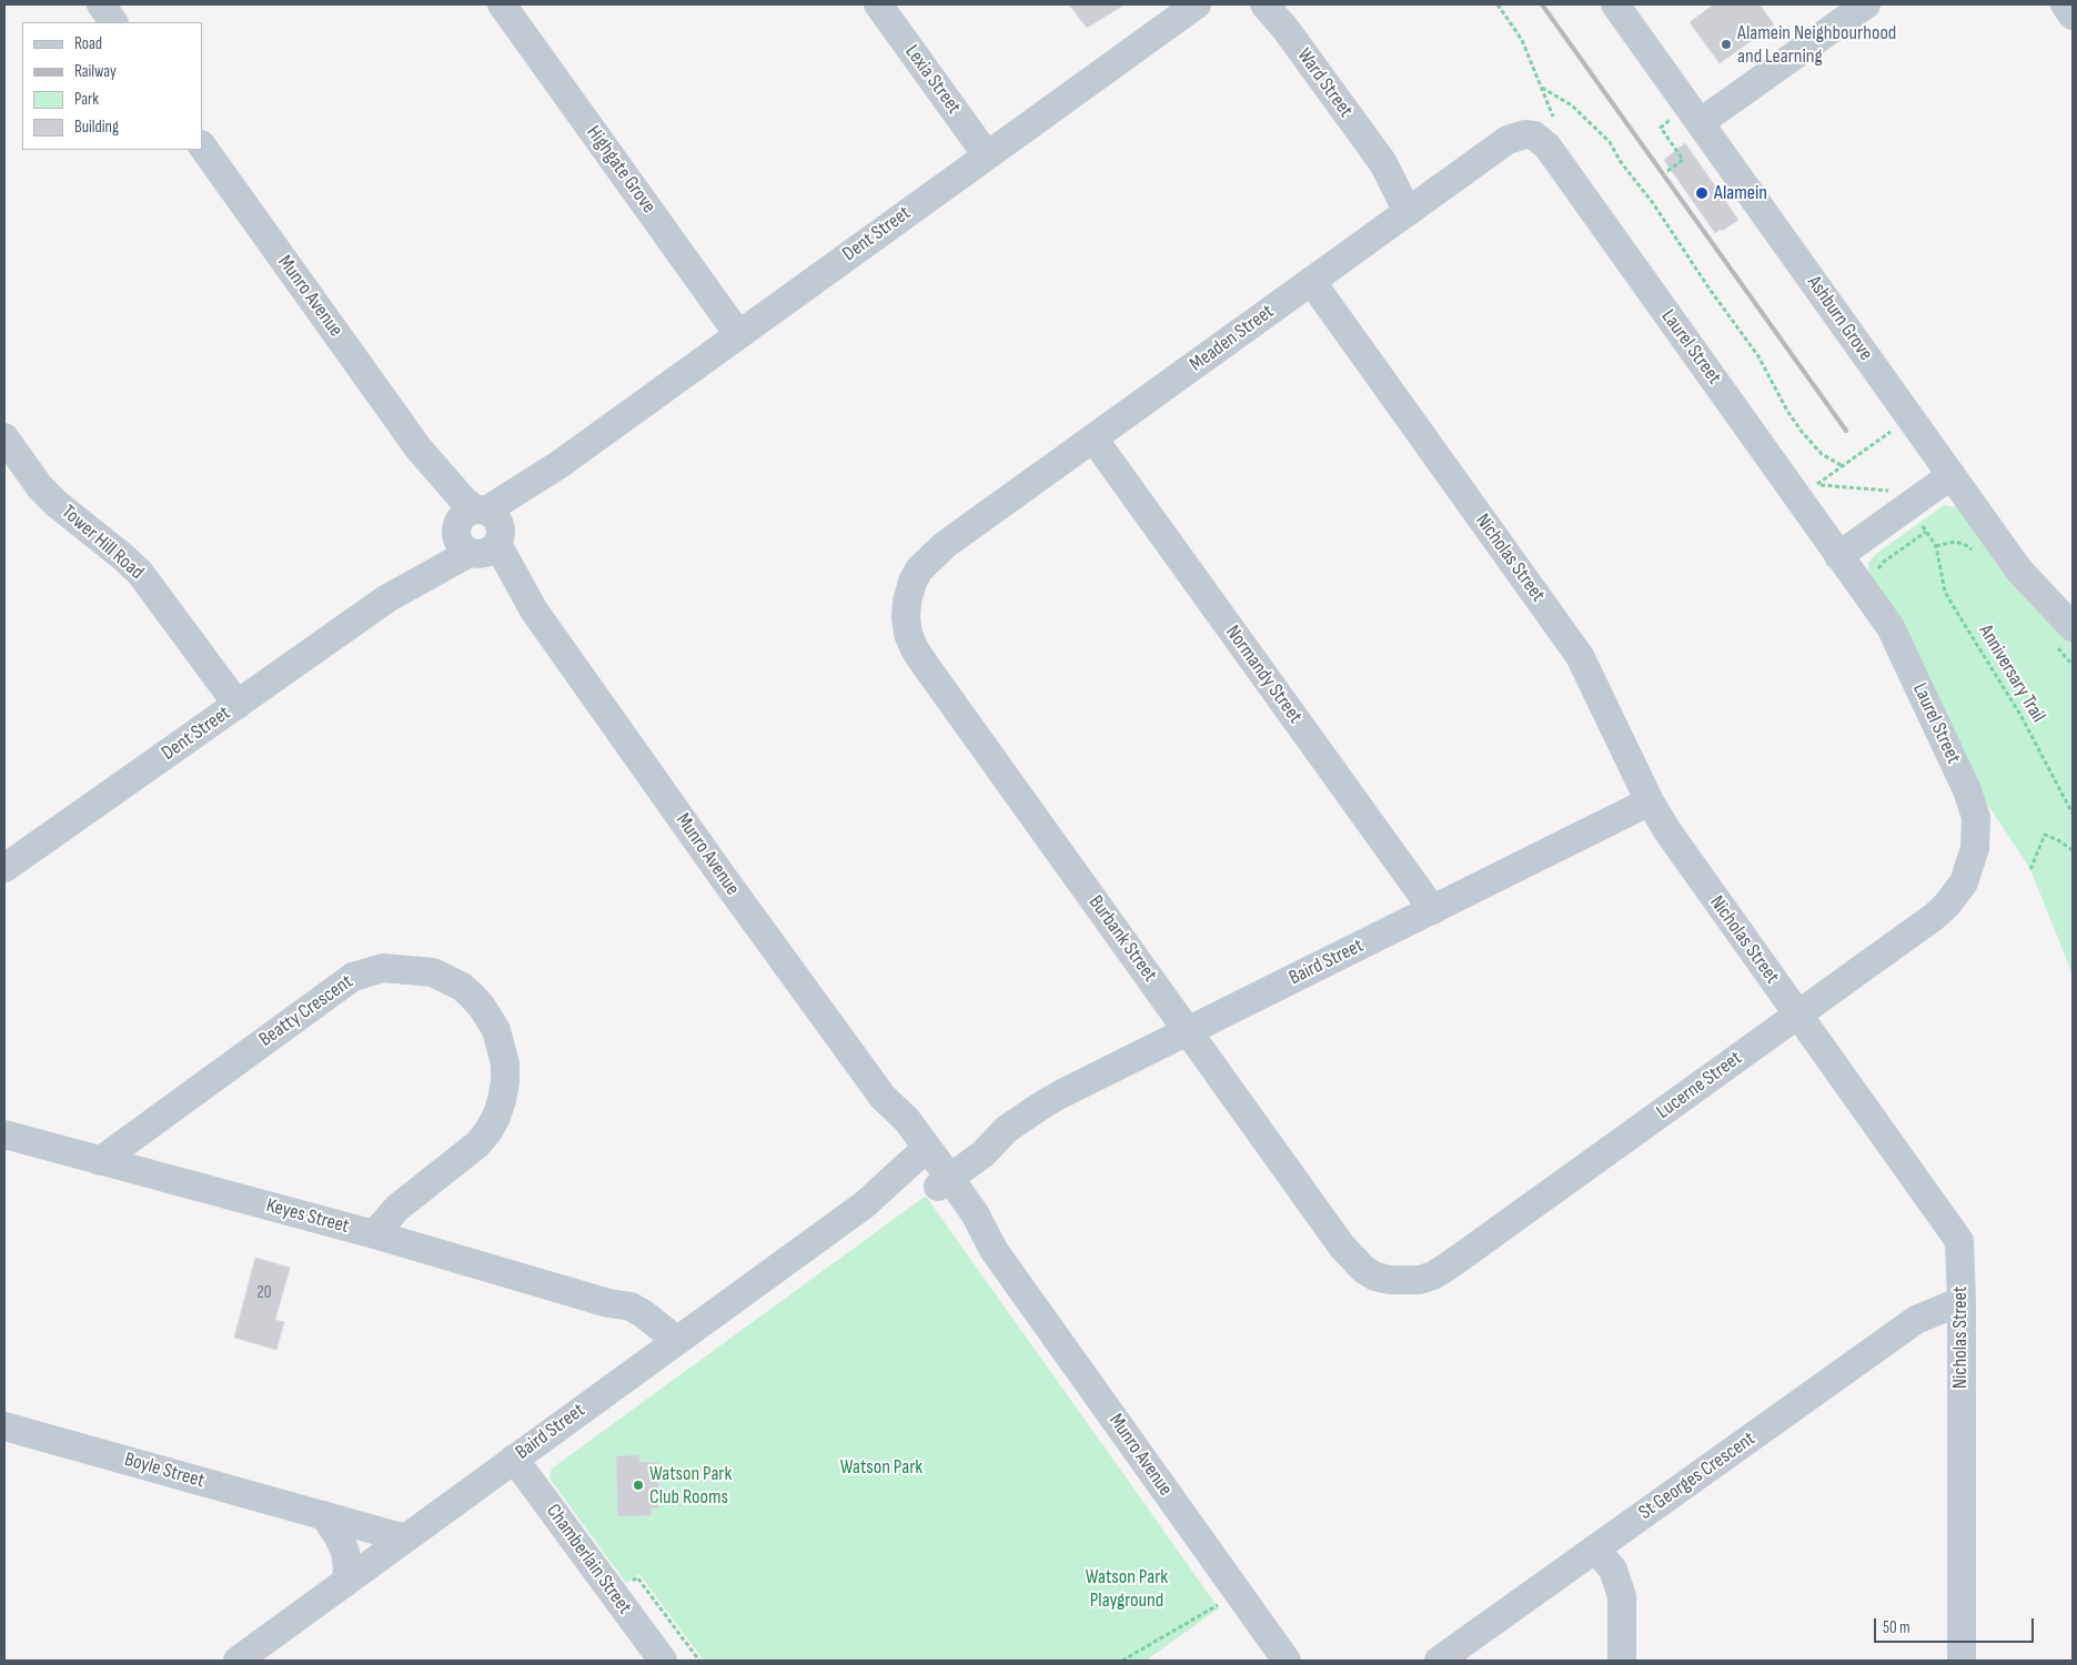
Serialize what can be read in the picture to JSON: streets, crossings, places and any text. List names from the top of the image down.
{
  "streets": {
    "street": [
      "Lexia Street",
      "Ward Street",
      "Highgate Grove",
      "Dent Street",
      "Munro Avenue",
      "Ashburn Grove",
      "Meaden Street",
      "Laurel Street",
      "Tower Hill Road",
      "Nicholas Street",
      "Normandy Street",
      "Burbank Street",
      "Baird Street",
      "Beatty Crescent",
      "Lucerne Street",
      "Keyes Street",
      "Boyle Street",
      "St Georges Crescent",
      "Chamberlain Street"
    ],
    "path": ["Anniversary Trail"]
  },
  "crossings": [
    ["Lexia Street", "Dent Street"],
    ["Ward Street", "Meaden Street"],
    ["Highgate Grove", "Dent Street"],
    ["Dent Street", "Munro Avenue"],
    ["Dent Street", "Tower Hill Road"],
    ["Munro Avenue", "Baird Street"],
    ["Meaden Street", "Laurel Street"],
    ["Meaden Street", "Nicholas Street"],
    ["Meaden Street", "Normandy Street"],
    ["Meaden Street", "Burbank Street"],
    ["Laurel Street", "Lucerne Street"],
    ["Nicholas Street", "Baird Street"],
    ["Nicholas Street", "Lucerne Street"],
    ["Nicholas Street", "St Georges Crescent"],
    ["Normandy Street", "Baird Street"],
    ["Burbank Street", "Baird Street"],
    ["Burbank Street", "Lucerne Street"],
    ["Baird Street", "Keyes Street"],
    ["Baird Street", "Boyle Street"],
    ["Baird Street", "Chamberlain Street"],
    ["Beatty Crescent", "Keyes Street"]
  ],
  "parks": ["Watson Park", "Watson Park Playground"],
  "places": ["Alamein Neighbourhood and Learning", "Alamein", "Watson Park Club Rooms"],
  "house_numbers": ["20"],
  "legend": [
    "Road",
    "Railway",
    "Park",
    "Building"
  ],
  "scale_bar": "50 m"
}
